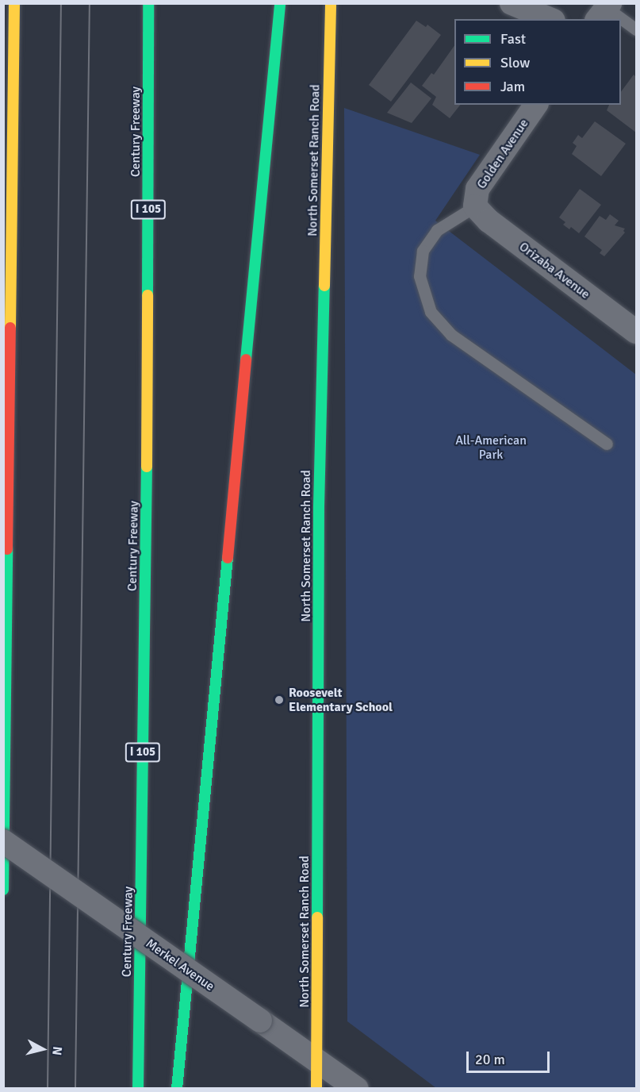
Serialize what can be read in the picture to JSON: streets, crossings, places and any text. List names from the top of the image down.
{
  "streets": {
    "main road": ["Century Freeway", "North Somerset Ranch Road", "I 105"],
    "street": ["Golden Avenue", "Orizaba Avenue", "Merkel Avenue"]
  },
  "crossings": [
    ["Golden Avenue", "Orizaba Avenue"],
    ["North Somerset Ranch Road", "Merkel Avenue"]
  ],
  "parks": ["All-American Park"],
  "places": ["Roosevelt Elementary School"],
  "legend": ["Fast", "Slow", "Jam"],
  "scale_bar": "20 m",
  "north": "right"
}
